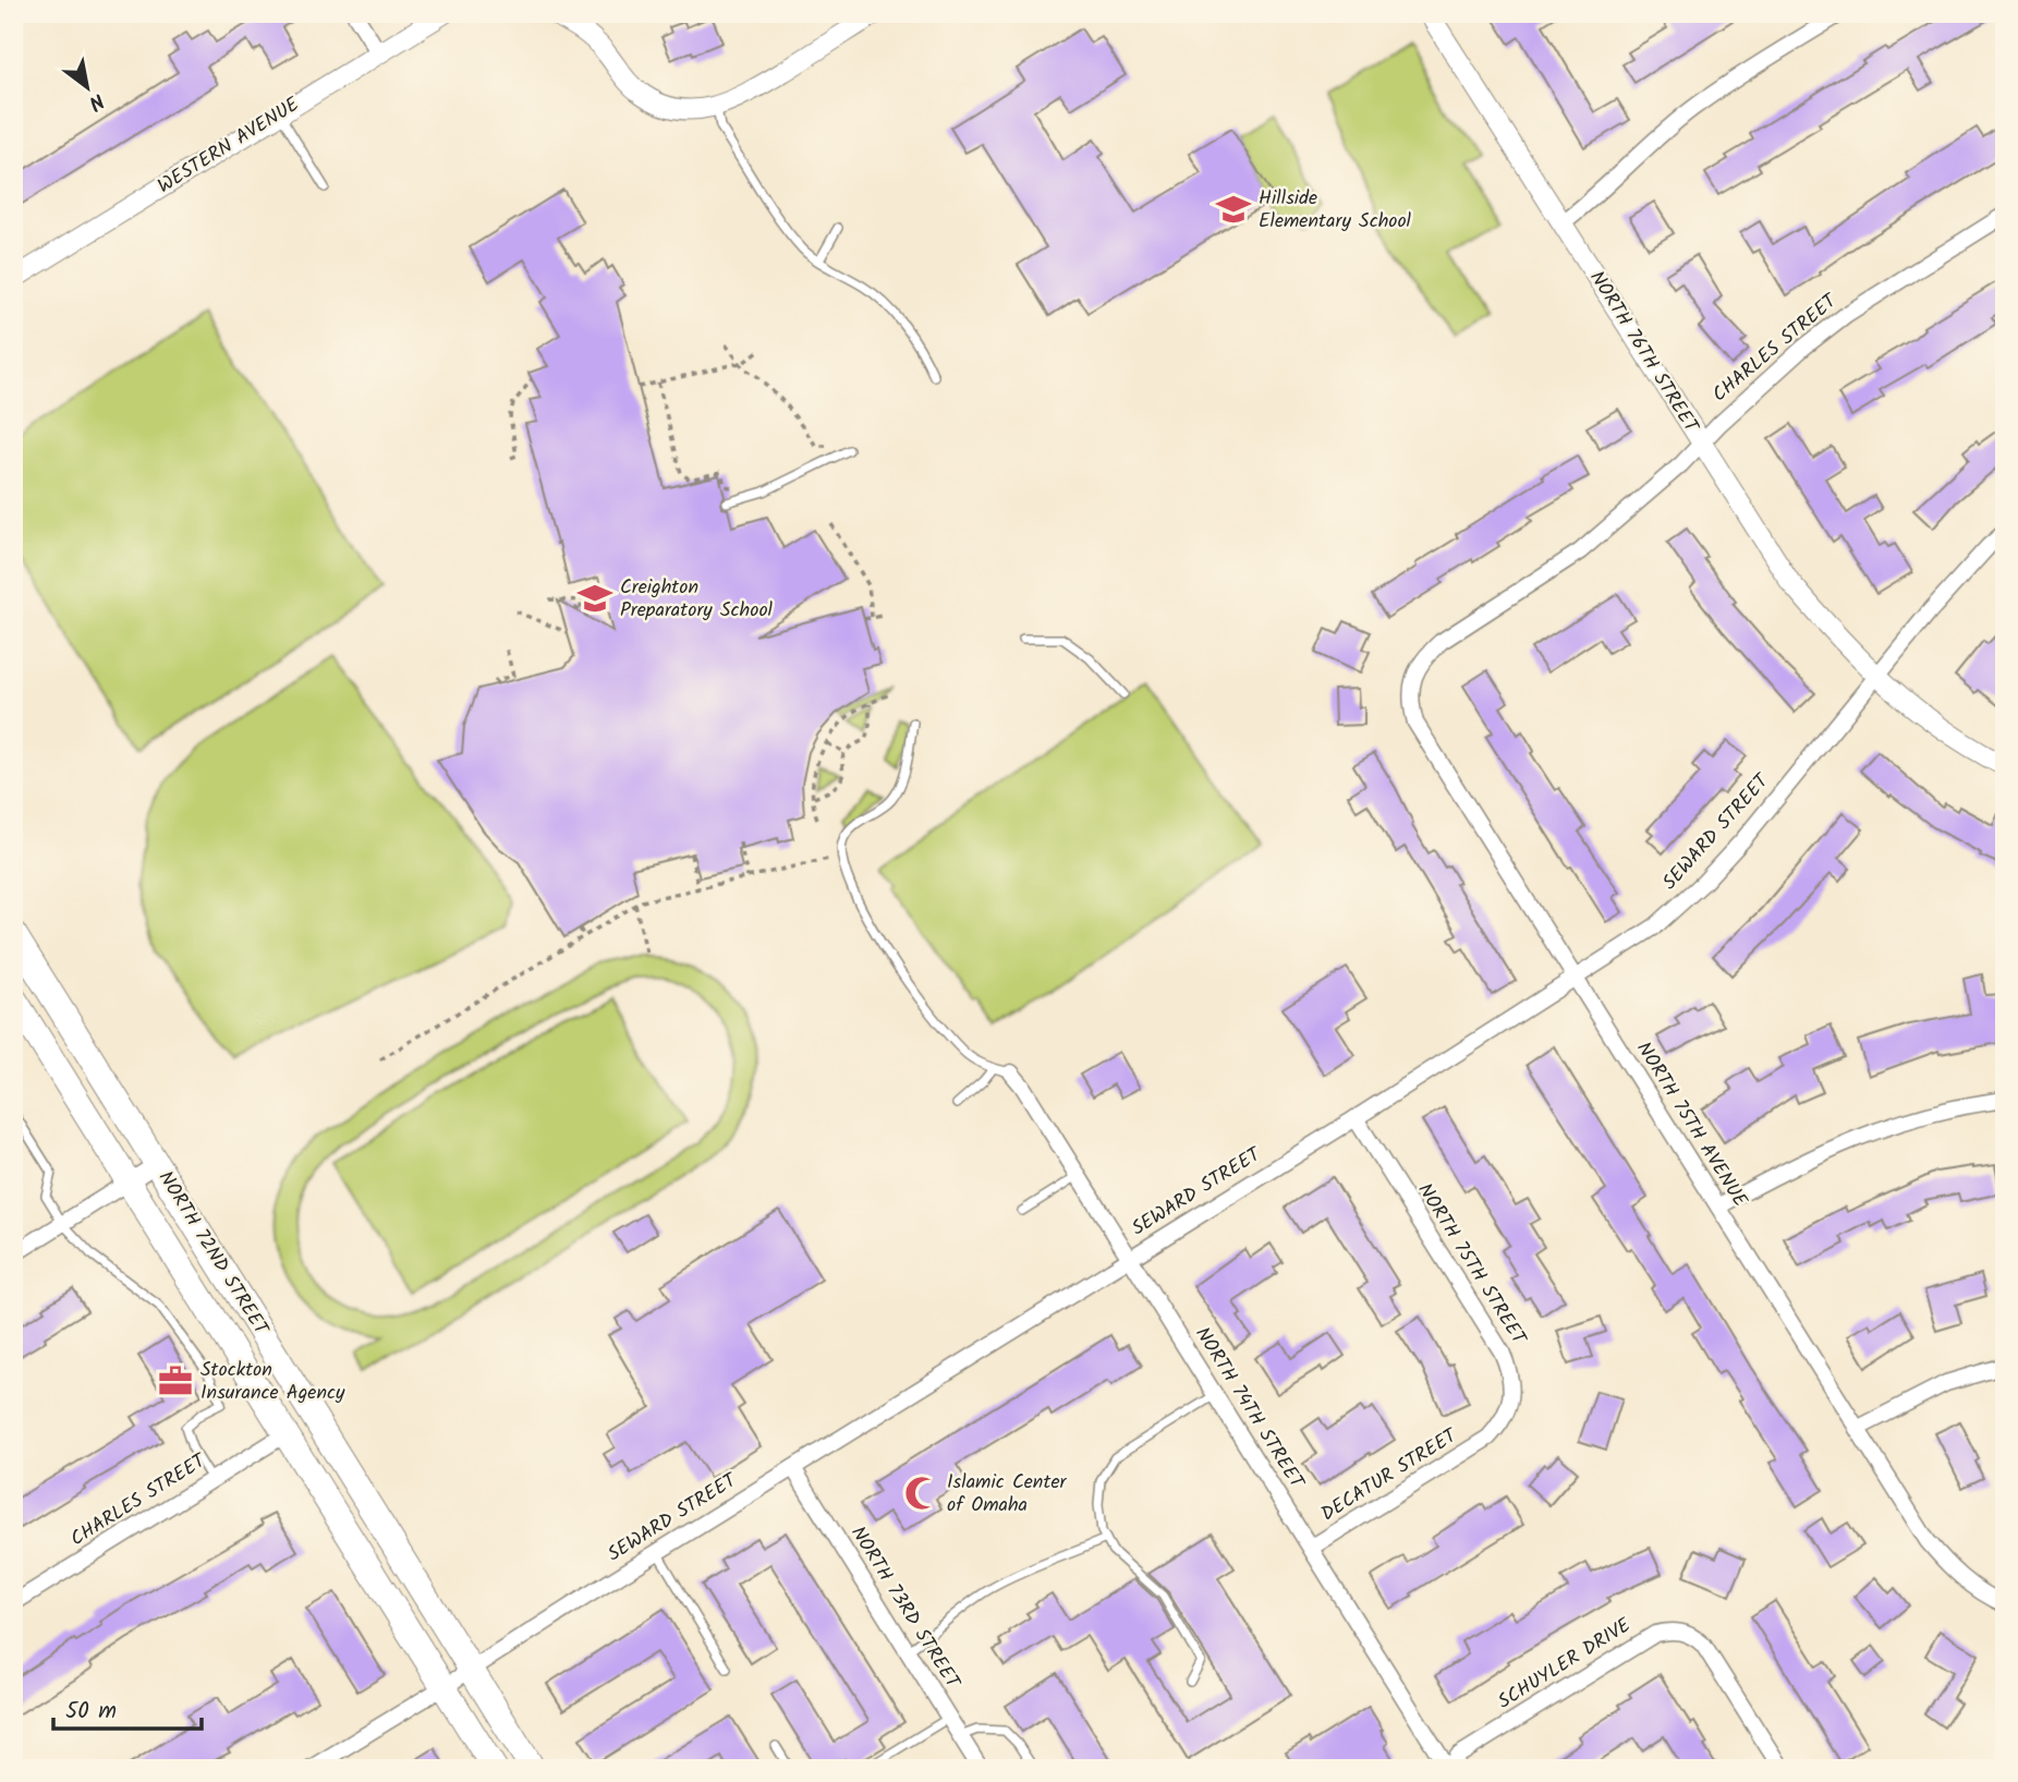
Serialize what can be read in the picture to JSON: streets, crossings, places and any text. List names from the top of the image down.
{
  "streets": {
    "main road": ["NORTH 72ND STREET"],
    "street": [
      "WESTERN AVENUE",
      "CHARLES STREET",
      "NORTH 76TH STREET",
      "SEWARD STREET",
      "NORTH 75TH AVENUE",
      "NORTH 75TH STREET",
      "NORTH 74TH STREET",
      "DECATUR STREET",
      "NORTH 73RD STREET",
      "SCHUYLER DRIVE"
    ]
  },
  "crossings": [
    ["CHARLES STREET", "NORTH 76TH STREET"],
    ["CHARLES STREET", "NORTH 75TH AVENUE"],
    ["CHARLES STREET", "NORTH 72ND STREET"],
    ["NORTH 76TH STREET", "SEWARD STREET"],
    ["SEWARD STREET", "NORTH 75TH AVENUE"],
    ["SEWARD STREET", "NORTH 72ND STREET"],
    ["SEWARD STREET", "NORTH 75TH STREET"],
    ["SEWARD STREET", "NORTH 74TH STREET"],
    ["SEWARD STREET", "NORTH 73RD STREET"],
    ["NORTH 75TH STREET", "DECATUR STREET"],
    ["NORTH 74TH STREET", "DECATUR STREET"],
    ["NORTH 74TH STREET", "SCHUYLER DRIVE"]
  ],
  "places": {
    "school or university": ["Hillside Elementary School", "Creighton Preparatory School"],
    "office": ["Stockton Insurance Agency"],
    "mosque": ["Islamic Center of Omaha"]
  },
  "scale_bar": "50 m",
  "north": "bottom right"
}
